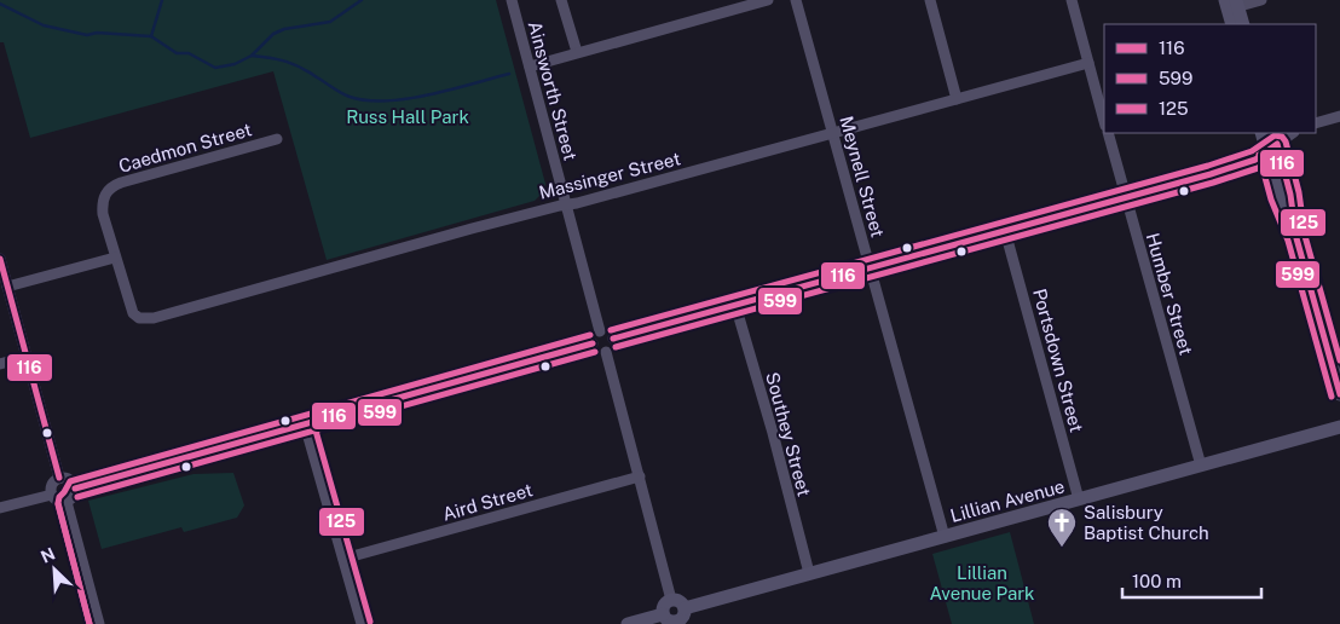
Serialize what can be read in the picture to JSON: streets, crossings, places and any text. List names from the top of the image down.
{
  "streets": {
    "street": [
      "Ainsworth Street",
      "Caedmon Street",
      "Massinger Street",
      "Meynell Street",
      "Humber Street",
      "Portsdown Street",
      "Southey Street",
      "Lillian Avenue",
      "Aird Street"
    ]
  },
  "crossings": [
    ["Ainsworth Street", "Massinger Street"],
    ["Caedmon Street", "Massinger Street"],
    ["Massinger Street", "Meynell Street"],
    ["Meynell Street", "Lillian Avenue"],
    ["Humber Street", "Lillian Avenue"],
    ["Portsdown Street", "Lillian Avenue"],
    ["Southey Street", "Lillian Avenue"]
  ],
  "parks": ["Russ Hall Park", "Lillian Avenue Park"],
  "places": {
    "church": ["Salisbury Baptist Church"]
  },
  "lines": ["transit line 125", "transit line 116", "transit line 599"],
  "legend": ["116", "599", "125"],
  "scale_bar": "100 m",
  "north": "top left"
}
